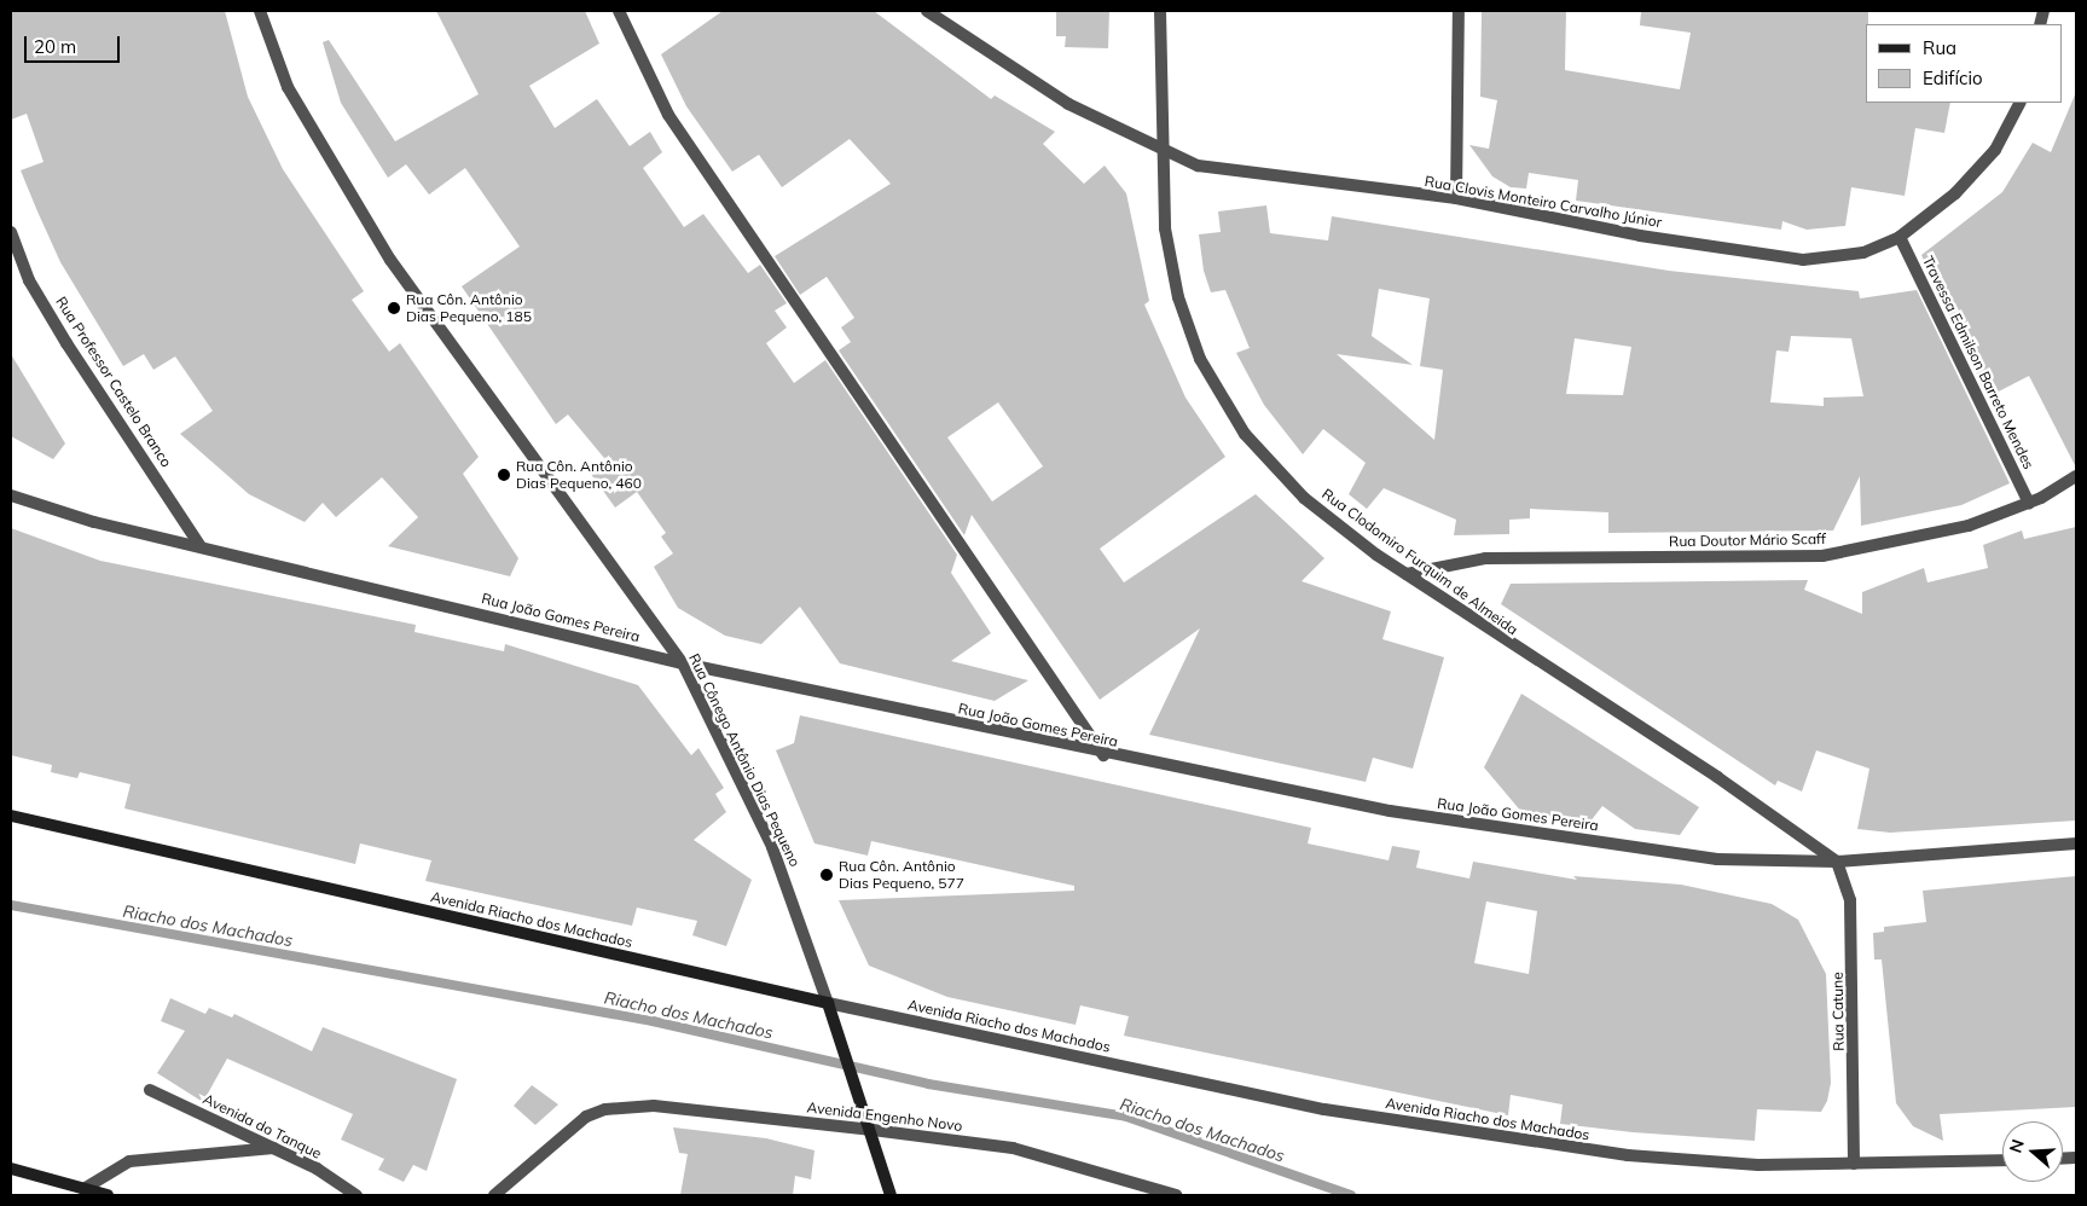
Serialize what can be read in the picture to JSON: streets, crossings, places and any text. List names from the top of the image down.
{
  "streets": {
    "main road": ["Rua Cônego Antônio Dias Pequeno", "Avenida Riacho dos Machados"],
    "street": [
      "Rua Clovis Monteiro Carvalho Júnior",
      "Travessa Edmilson Barreto Mendes",
      "Rua Professor Castelo Branco",
      "Rua Doutor Mário Scaff",
      "Rua Clodomiro Furquim de Almeida",
      "Rua João Gomes Pereira",
      "Rua Catune",
      "Avenida Engenho Novo",
      "Avenida do Tanque"
    ]
  },
  "crossings": [
    ["Rua Clovis Monteiro Carvalho Júnior", "Travessa Edmilson Barreto Mendes"],
    ["Rua Clovis Monteiro Carvalho Júnior", "Rua Clodomiro Furquim de Almeida"],
    ["Travessa Edmilson Barreto Mendes", "Rua Doutor Mário Scaff"],
    ["Rua Professor Castelo Branco", "Rua João Gomes Pereira"],
    ["Rua Doutor Mário Scaff", "Rua Clodomiro Furquim de Almeida"],
    ["Rua Clodomiro Furquim de Almeida", "Rua João Gomes Pereira"],
    ["Rua Clodomiro Furquim de Almeida", "Rua Catune"],
    ["Rua João Gomes Pereira", "Rua Cônego Antônio Dias Pequeno"],
    ["Rua João Gomes Pereira", "Rua Catune"],
    ["Rua Cônego Antônio Dias Pequeno", "Avenida Riacho dos Machados"],
    ["Rua Cônego Antônio Dias Pequeno", "Avenida Engenho Novo"],
    ["Avenida Riacho dos Machados", "Rua Catune"]
  ],
  "water": ["Riacho dos Machados"],
  "places": ["Rua Côn. Antônio Dias Pequeno, 185", "Rua Côn. Antônio Dias Pequeno, 460", "Rua Côn. Antônio Dias Pequeno, 577"],
  "legend": ["Rua", "Edifício"],
  "scale_bar": "20 m",
  "north": "left"
}
